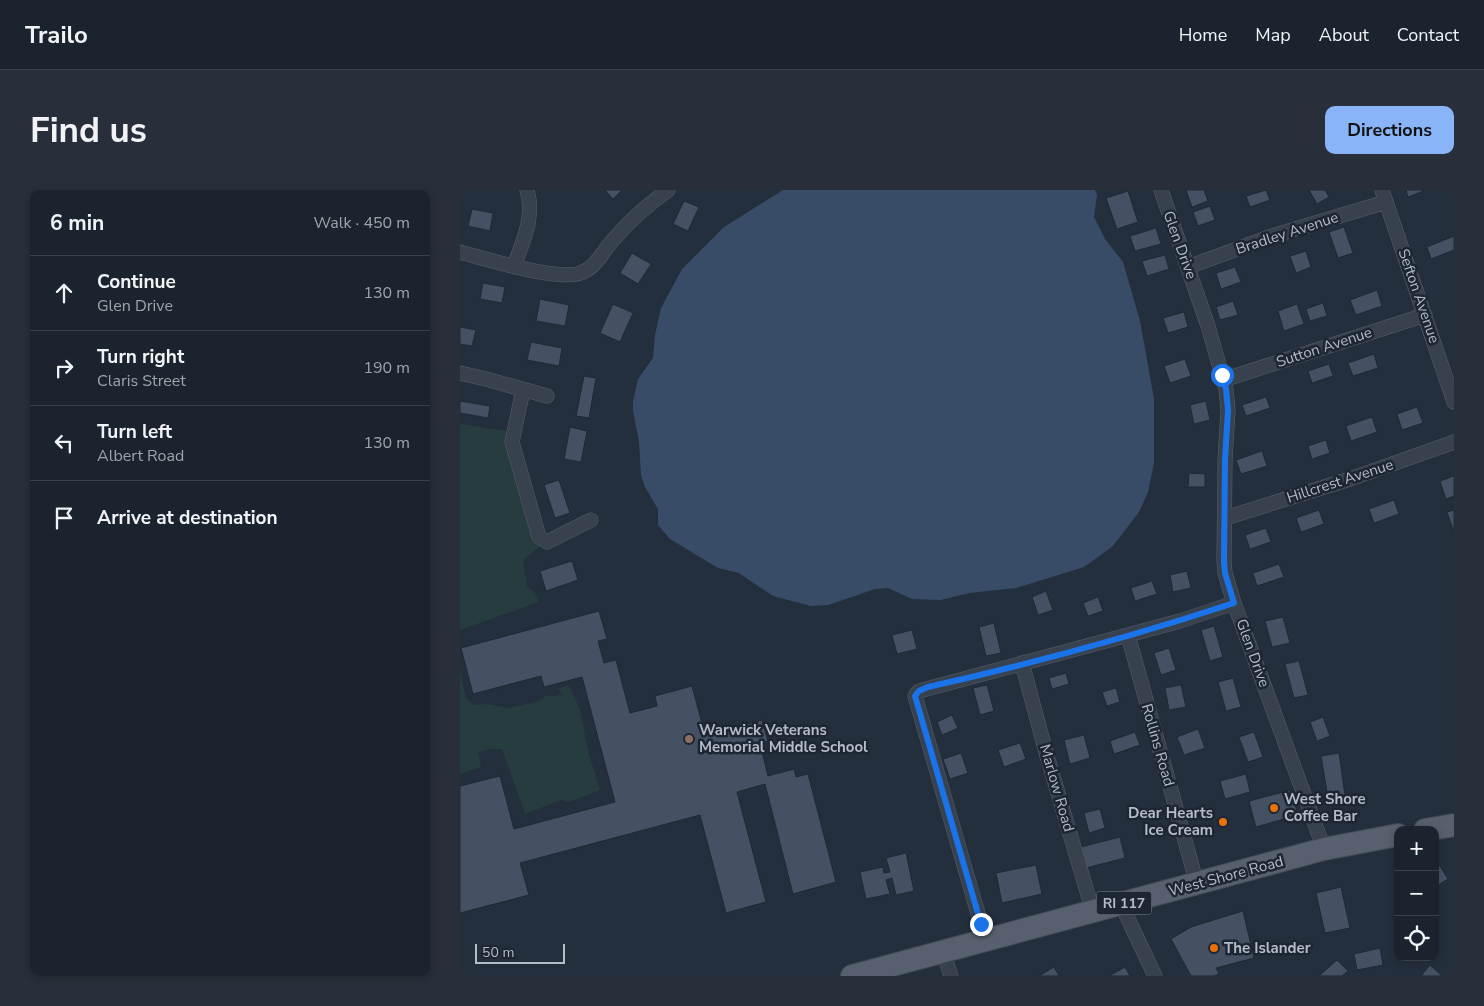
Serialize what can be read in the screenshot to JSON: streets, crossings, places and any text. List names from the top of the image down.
{
  "streets": {
    "main road": ["West Shore Road", "RI 117"],
    "street": [
      "Bradley Avenue",
      "Glen Drive",
      "Sefton Avenue",
      "Sutton Avenue",
      "Hillcrest Avenue",
      "Rollins Road",
      "Marlow Road"
    ]
  },
  "crossings": [
    ["Bradley Avenue", "Glen Drive"],
    ["Bradley Avenue", "Sefton Avenue"],
    ["Glen Drive", "Sutton Avenue"],
    ["Glen Drive", "Hillcrest Avenue"],
    ["Glen Drive", "West Shore Road"],
    ["Sefton Avenue", "Sutton Avenue"],
    ["Rollins Road", "West Shore Road"],
    ["Marlow Road", "West Shore Road"]
  ],
  "places": [
    "Warwick Veterans Memorial Middle School",
    "West Shore Coffee Bar",
    "Dear Hearts Ice Cream",
    "The Islander"
  ],
  "scale_bar": "50 m",
  "page": {
    "header": "Trailo",
    "nav": [
      "Home",
      "Map",
      "About",
      "Contact"
    ],
    "buttons": "Directions",
    "title": "Find us",
    "heading": ["6 min", "Walk · 450 m"],
    "list": [
      ["Continue", "Glen Drive", "130 m"],
      ["Turn right", "Claris Street", "190 m"],
      ["Turn left", "Albert Road", "130 m"],
      "Arrive at destination"
    ],
    "map_buttons": ["+", "−"],
    "scale": "50 m"
  }
}
